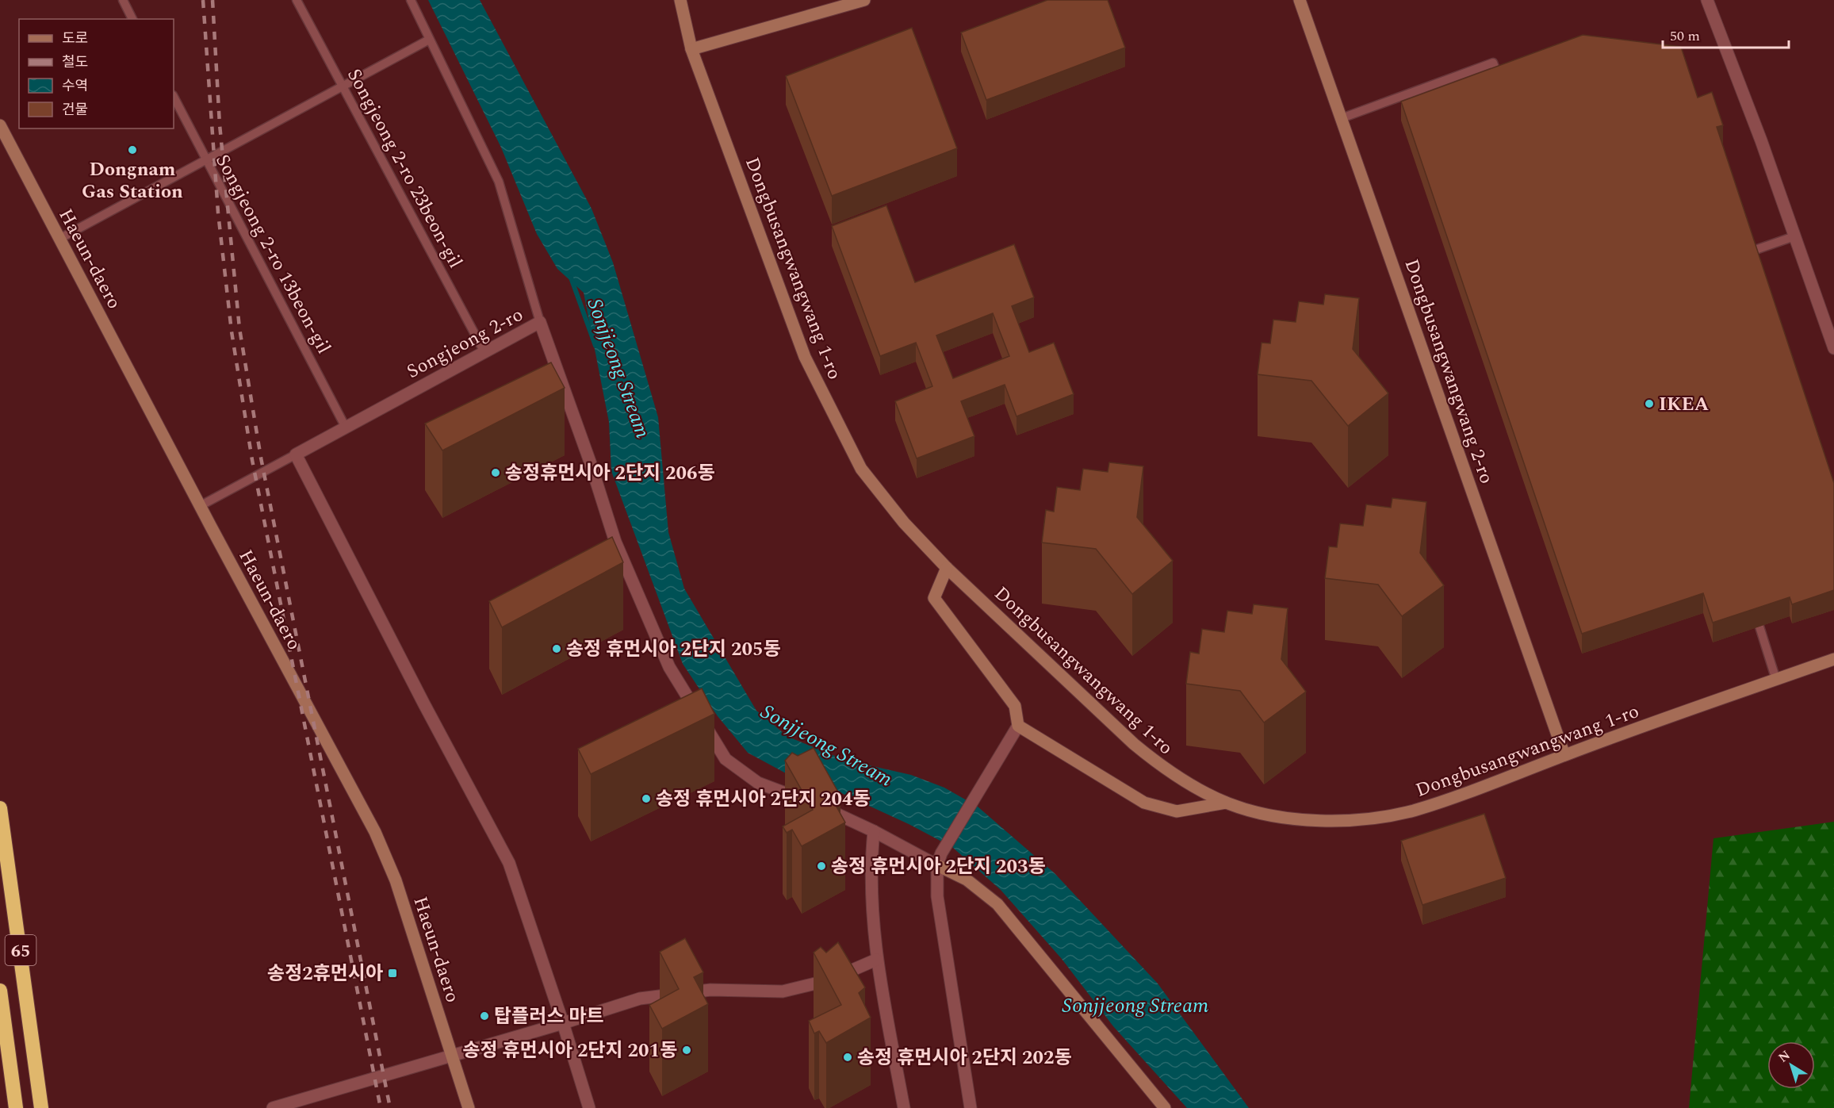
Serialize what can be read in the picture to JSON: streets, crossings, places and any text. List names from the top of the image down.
{
  "streets": {
    "highway": ["65"],
    "street": [
      "Haeun-daero",
      "Dongbusangwangwang 1-ro",
      "Songjeong 2-ro",
      "Dongbusangwangwang 2-ro"
    ],
    "lane": ["Songjeong 2-ro 23beon-gil", "Songjeong 2-ro 13beon-gil"]
  },
  "crossings": [
    ["Songjeong 2-ro 23beon-gil", "Songjeong 2-ro"],
    ["Songjeong 2-ro 13beon-gil", "Songjeong 2-ro"],
    ["Haeun-daero", "Songjeong 2-ro"],
    ["Dongbusangwangwang 1-ro", "Dongbusangwangwang 2-ro"]
  ],
  "water": ["Sonjjeong Stream"],
  "places": {
    "other": [
      "Dongnam Gas Station",
      "IKEA",
      "송정휴먼시아 2단지 206동",
      "송정 휴먼시아 2단지 205동",
      "송정 휴먼시아 2단지 204동",
      "송정 휴먼시아 2단지 203동",
      "탑플러스 마트",
      "송정 휴먼시아 2단지 201동",
      "송정 휴먼시아 2단지 202동"
    ],
    "transit": ["송정2휴먼시아"]
  },
  "legend": [
    "도로",
    "철도",
    "수역",
    "건물"
  ],
  "scale_bar": "50 m",
  "north": "top left"
}
